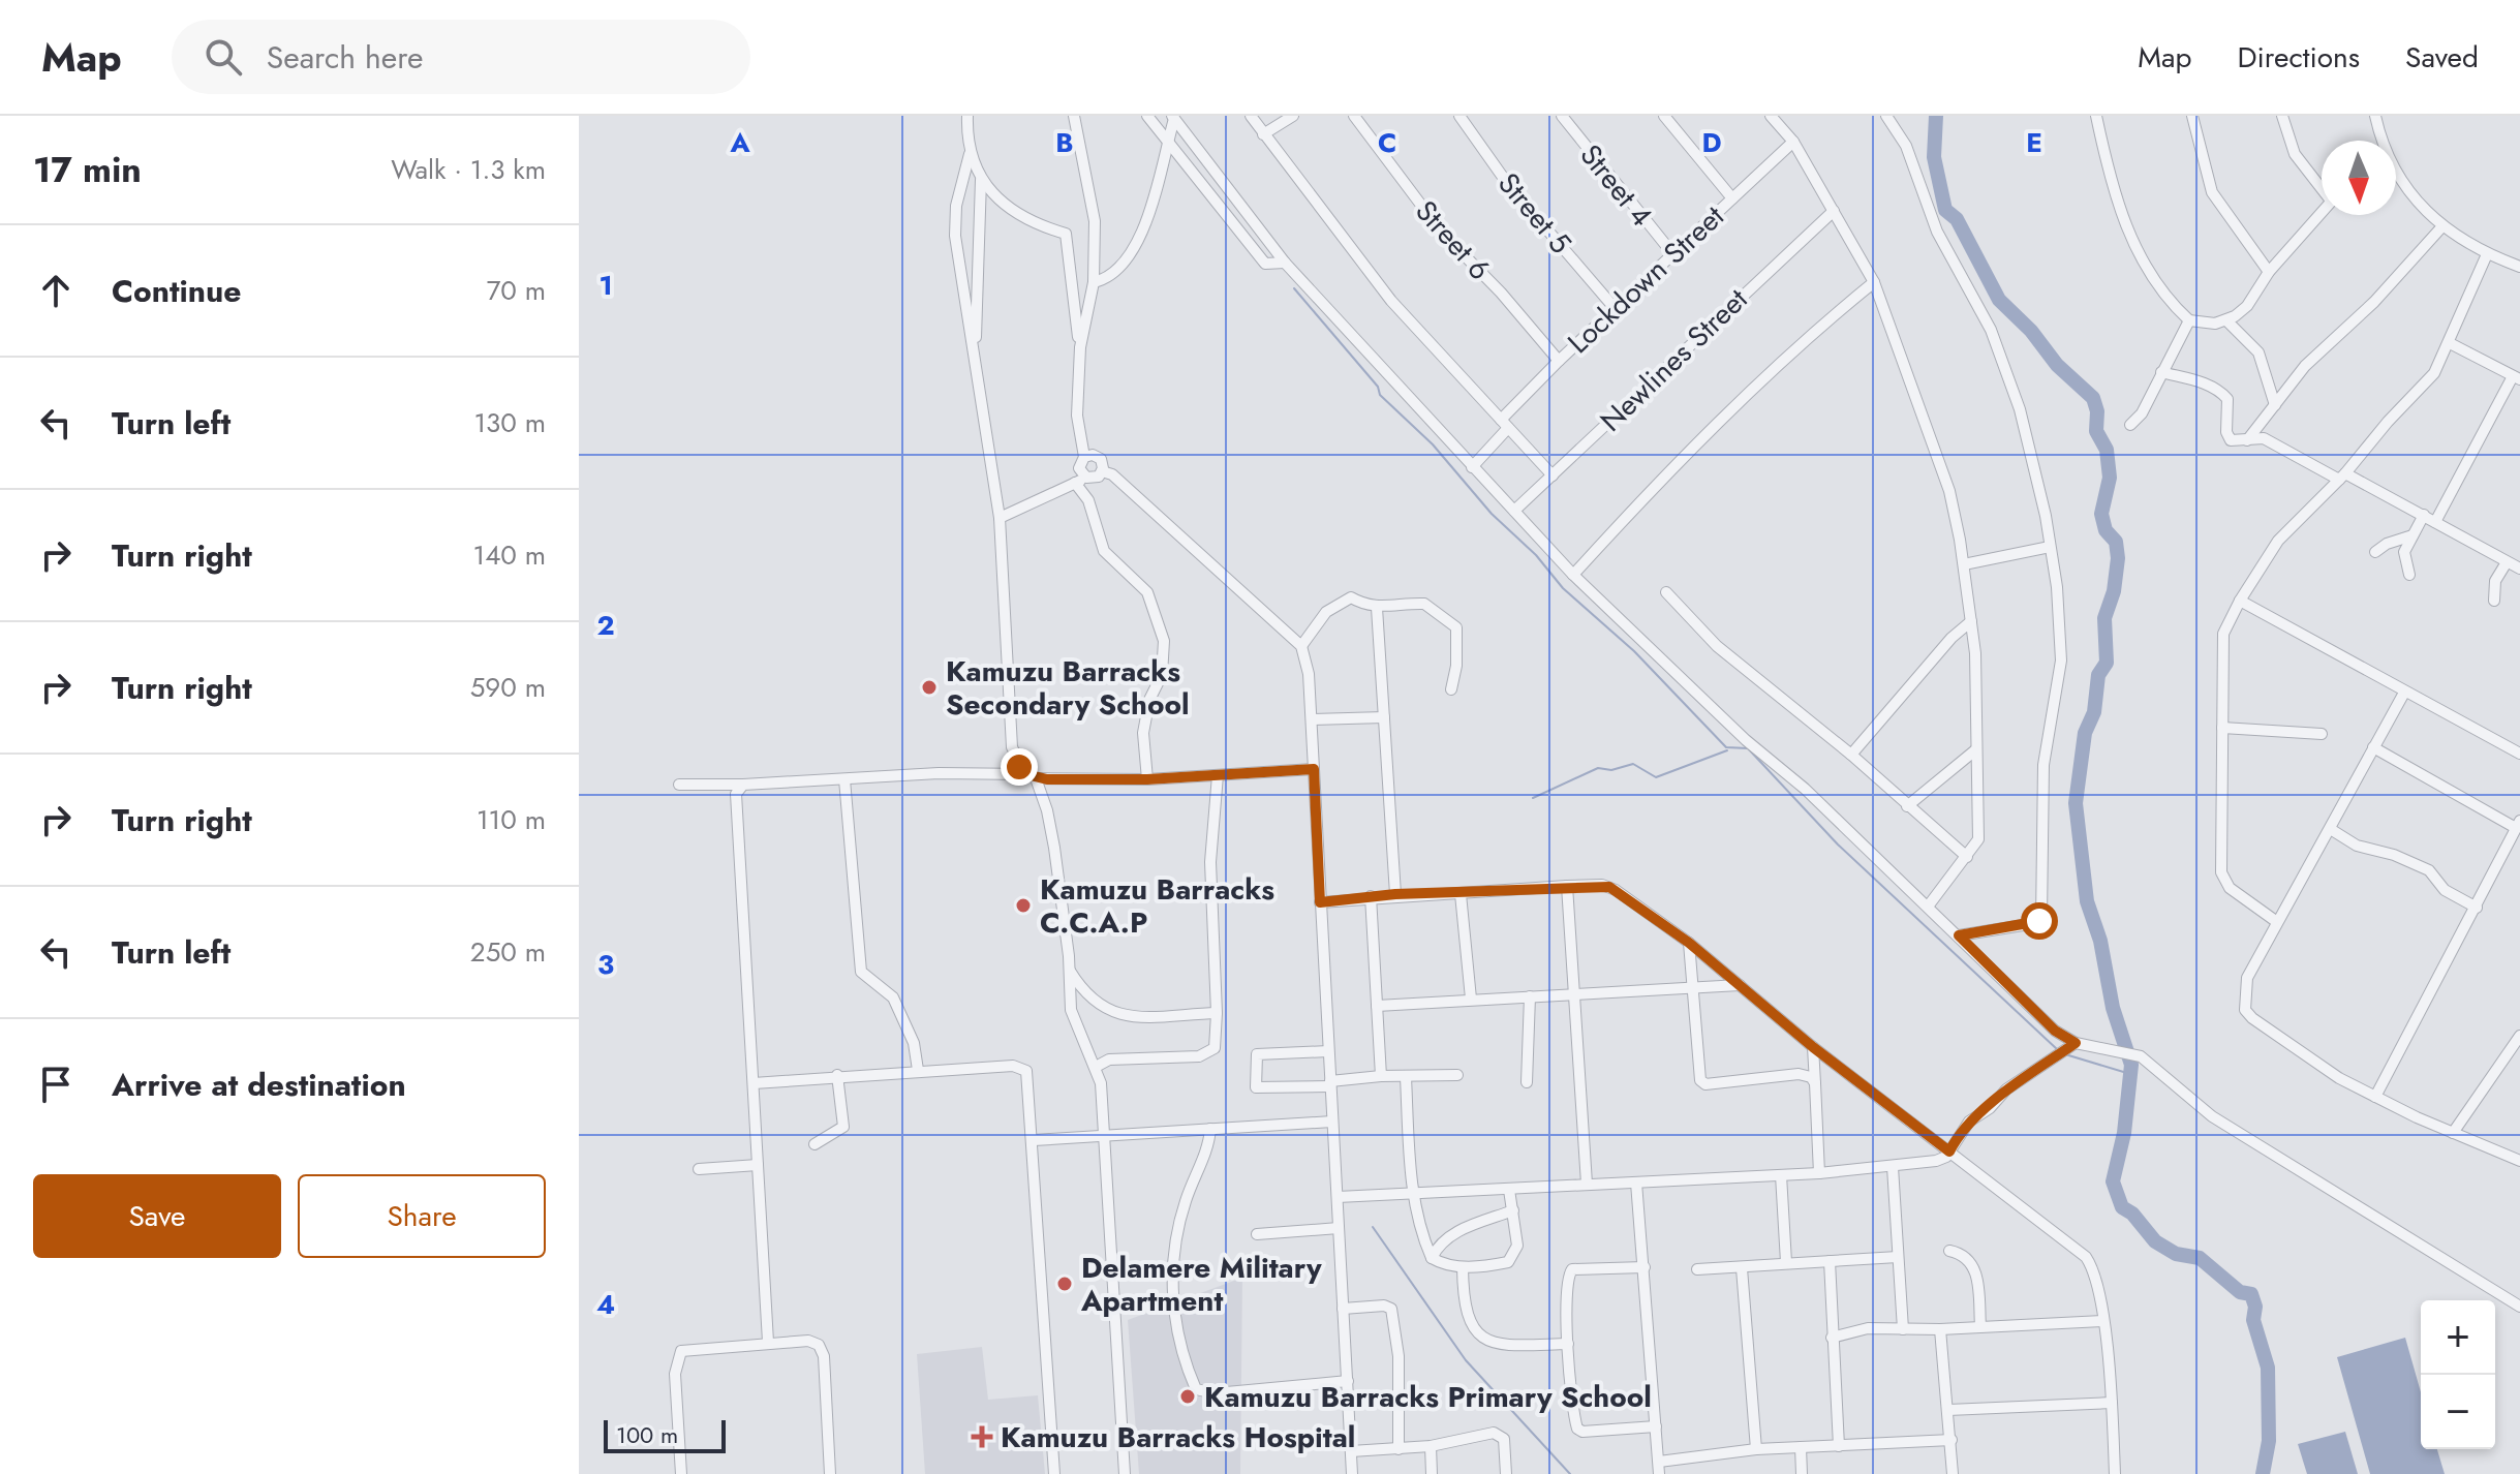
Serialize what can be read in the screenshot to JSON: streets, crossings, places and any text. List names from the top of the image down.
{
  "streets": {
    "street": [
      "Street 4",
      "Street 5",
      "Street 6",
      "Lockdown Street",
      "Newlines Street"
    ]
  },
  "crossings": [
    ["Street 4", "Lockdown Street"],
    ["Street 5", "Lockdown Street"],
    ["Street 6", "Lockdown Street"]
  ],
  "places": {
    "other": [
      "Kamuzu Barracks Secondary School",
      "Kamuzu Barracks C.C.A.P",
      "Delamere Military Apartment",
      "Kamuzu Barracks Primary School"
    ],
    "health": ["Kamuzu Barracks Hospital"]
  },
  "scale_bar": "100 m",
  "north": "bottom",
  "page": {
    "header": "Map",
    "search": "Search here",
    "nav": ["Map", "Directions", "Saved"],
    "heading": ["17 min", "Walk · 1.3 km"],
    "list": [
      ["Continue", "70 m"],
      ["Turn left", "130 m"],
      ["Turn right", "140 m"],
      ["Turn right", "590 m"],
      ["Turn right", "110 m"],
      ["Turn left", "250 m"],
      "Arrive at destination"
    ],
    "buttons": ["Save", "Share"],
    "map_buttons": ["+", "−"],
    "scale": "100 m"
  },
  "grid": {
    "columns": [
      "A",
      "B",
      "C",
      "D",
      "E"
    ],
    "rows": [
      "1",
      "2",
      "3",
      "4"
    ]
  }
}
